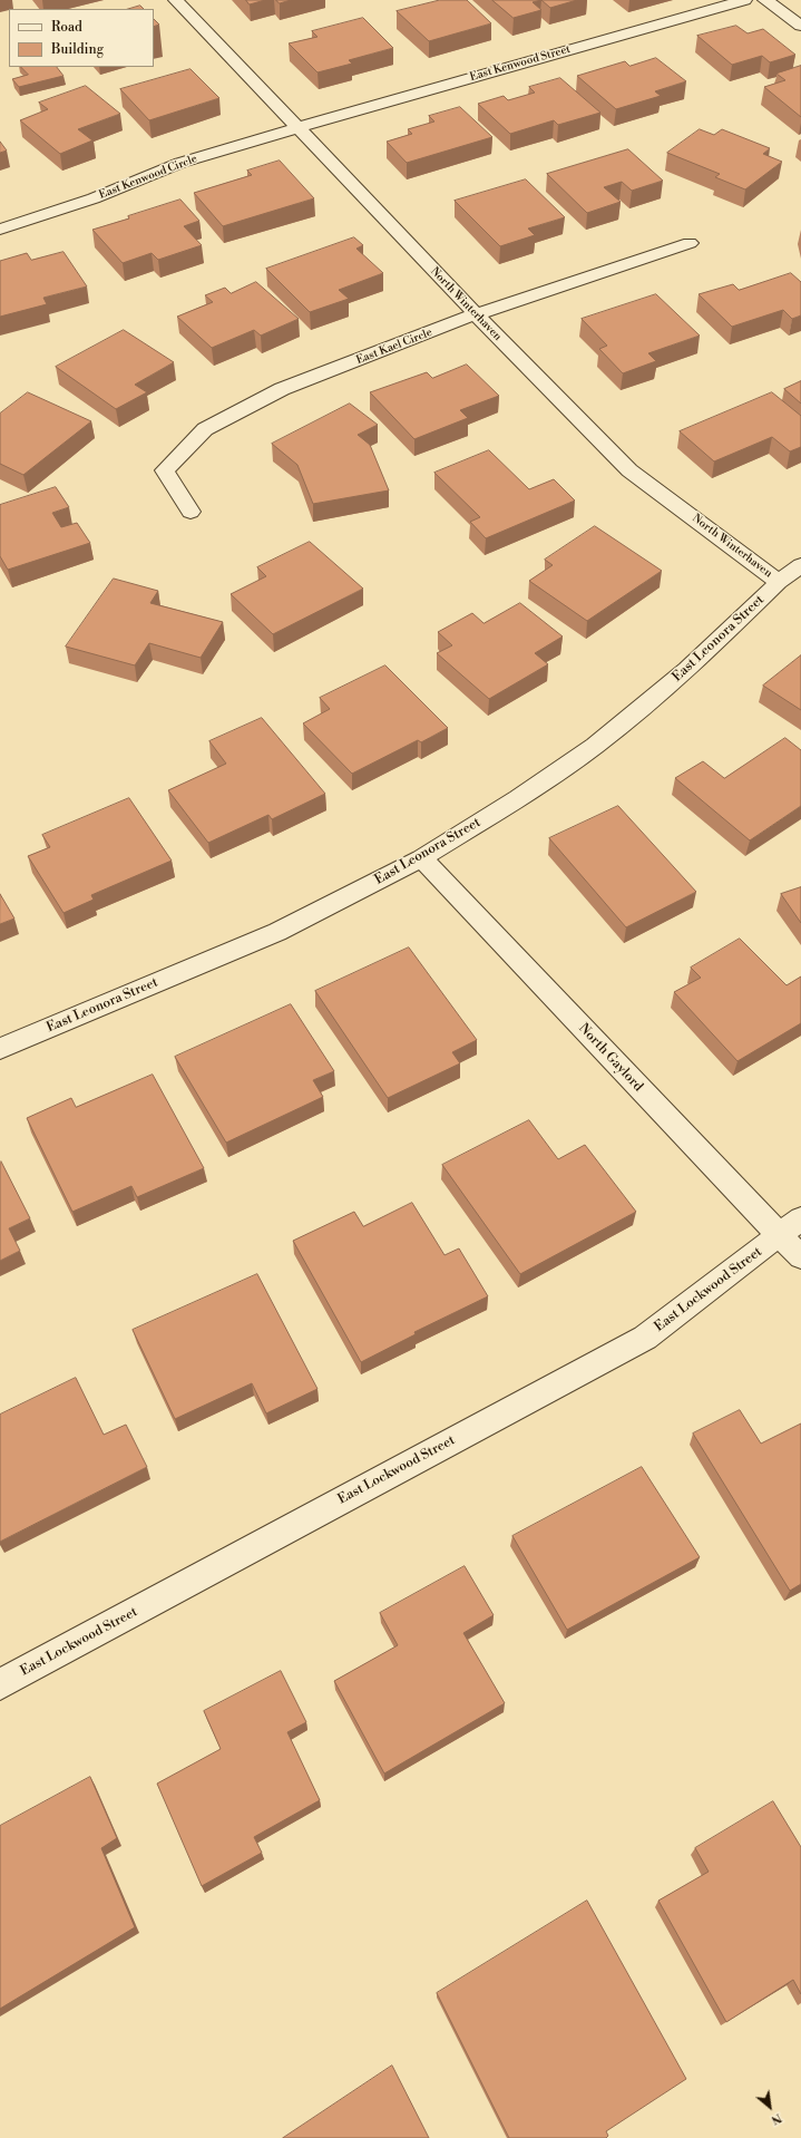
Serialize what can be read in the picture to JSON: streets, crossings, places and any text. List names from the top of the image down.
{
  "streets": {
    "street": [
      "East Kenwood Street",
      "East Kenwood Circle",
      "North Winterhaven",
      "East Kael Circle",
      "East Leonora Street",
      "North Gaylord",
      "East Lockwood Street"
    ]
  },
  "crossings": [
    ["East Kenwood Street", "East Kenwood Circle"],
    ["East Kenwood Street", "North Winterhaven"],
    ["East Kenwood Circle", "North Winterhaven"],
    ["North Winterhaven", "East Kael Circle"],
    ["North Winterhaven", "East Leonora Street"],
    ["East Leonora Street", "North Gaylord"],
    ["North Gaylord", "East Lockwood Street"]
  ],
  "legend": ["Road", "Building"],
  "north": "bottom right"
}
